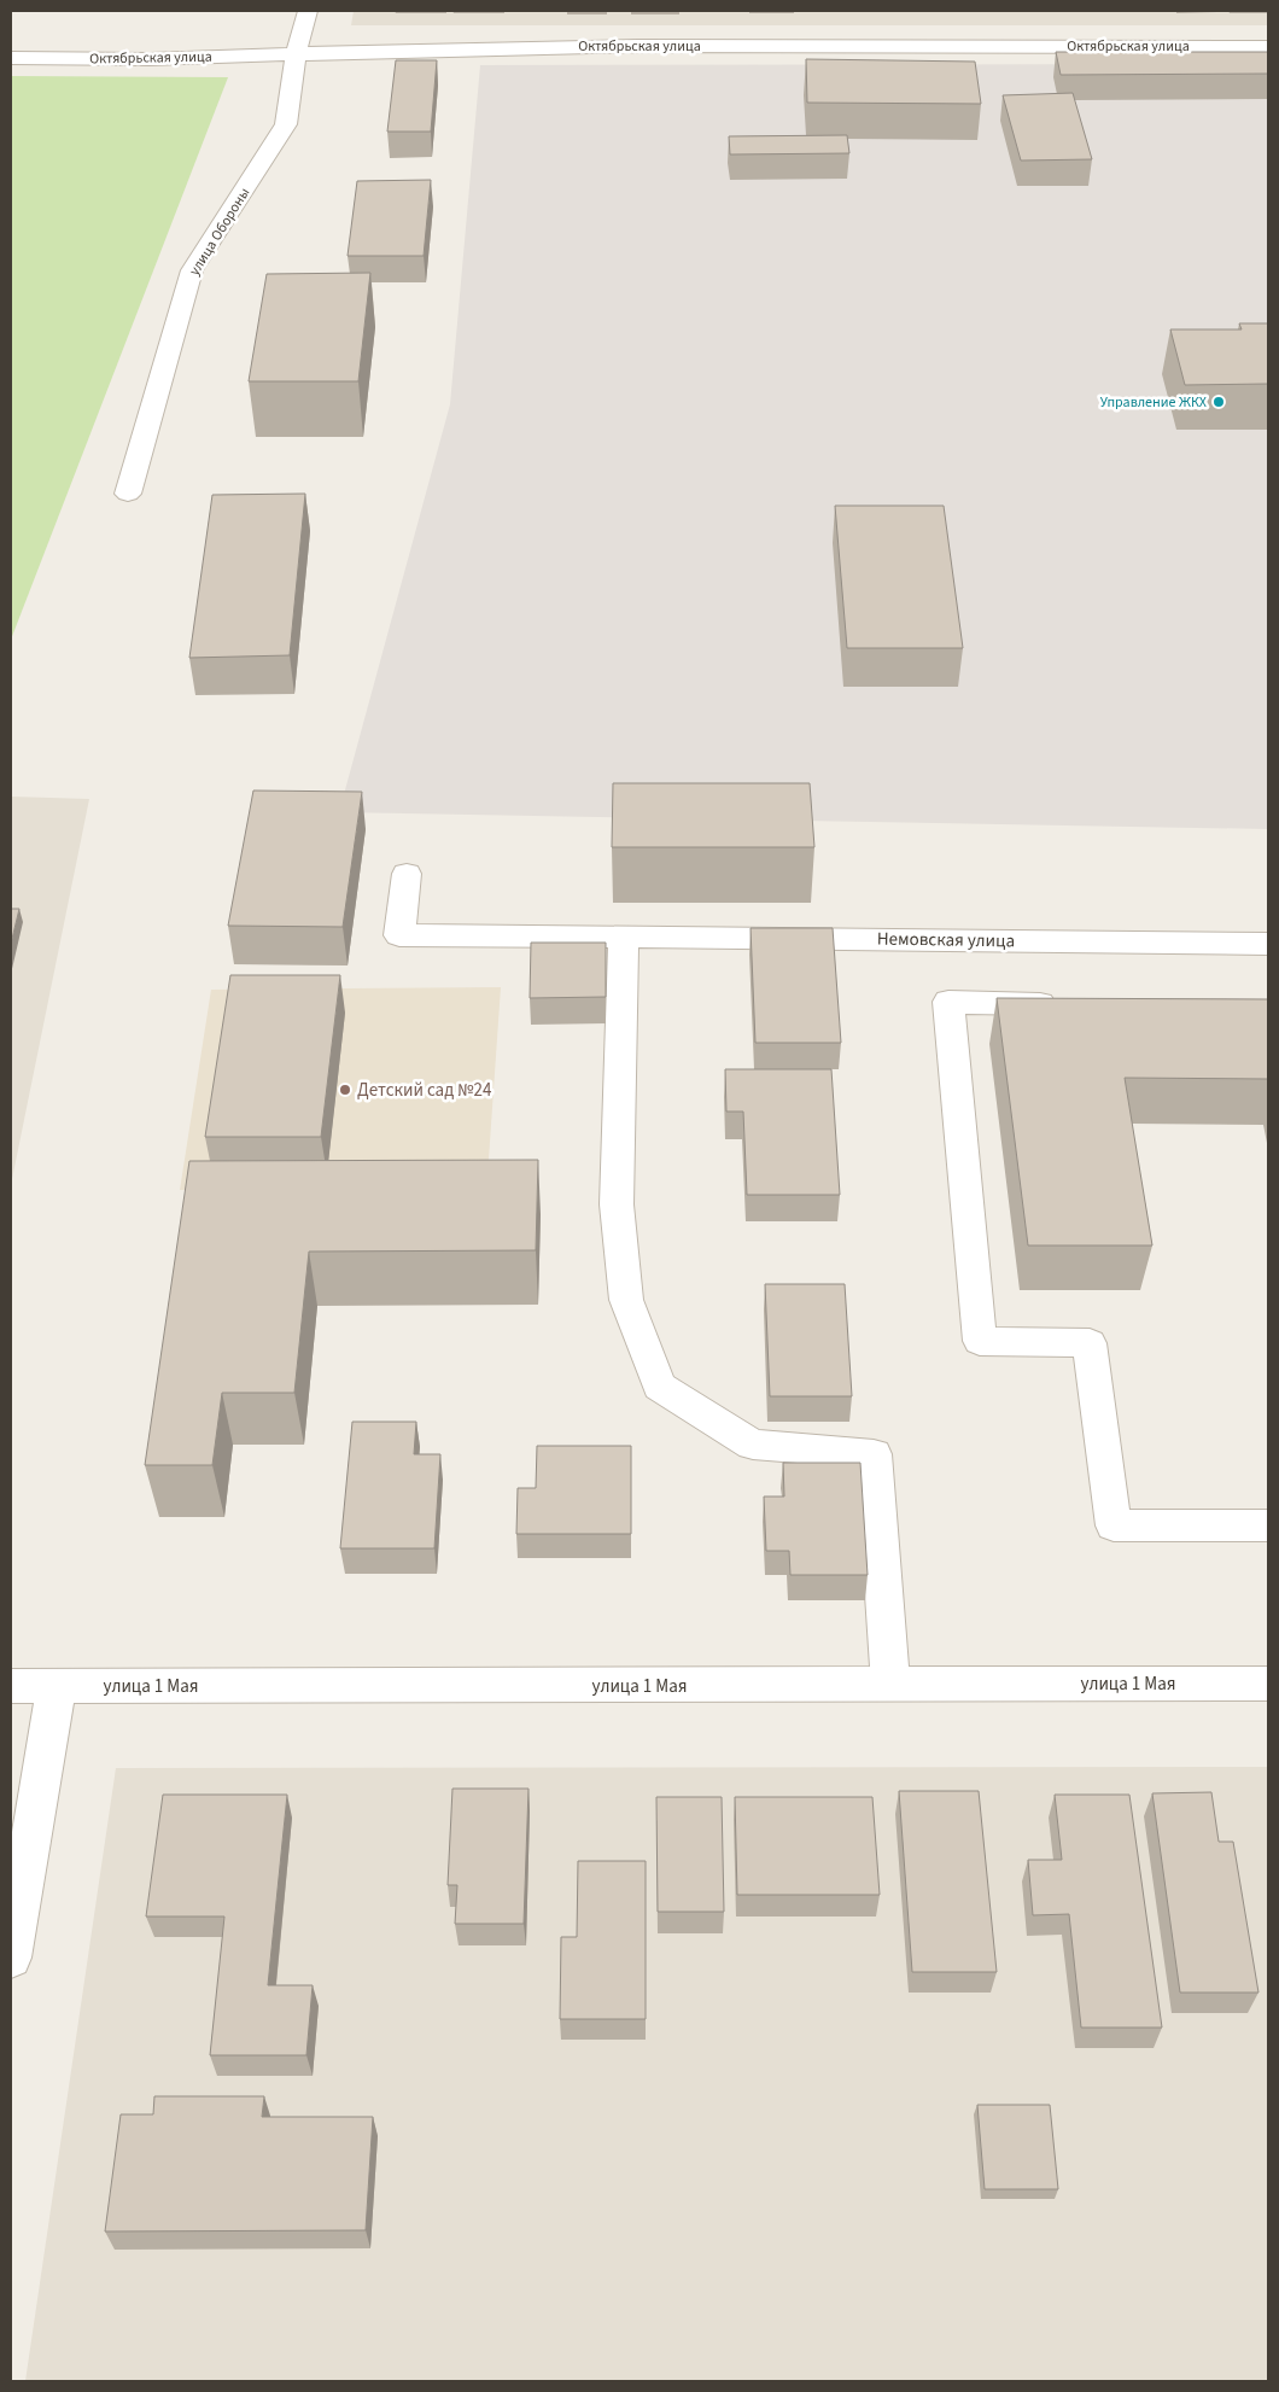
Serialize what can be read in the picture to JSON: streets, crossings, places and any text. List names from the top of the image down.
{
  "streets": {
    "street": [
      "Октябрьская улица",
      "улица Обороны",
      "Немовская улица",
      "улица 1 Мая"
    ]
  },
  "crossings": [
    ["Октябрьская улица", "улица Обороны"]
  ],
  "places": ["Управление ЖКХ", "Детский сад №24"]
}
